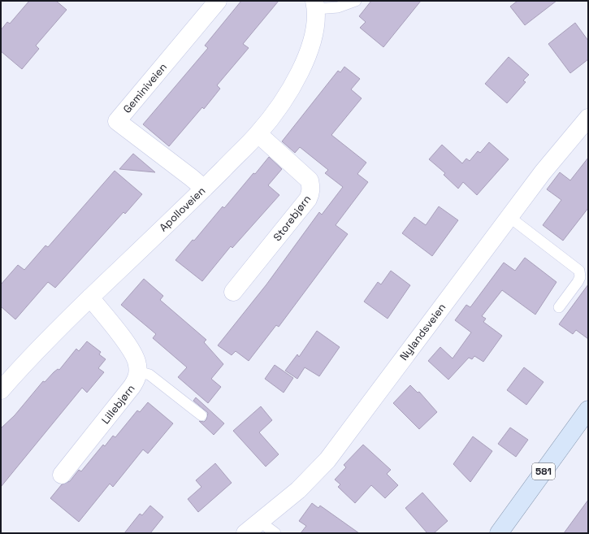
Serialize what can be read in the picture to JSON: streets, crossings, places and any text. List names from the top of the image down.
{
  "streets": {
    "main road": ["581"],
    "street": [
      "Geminiveien",
      "Apolloveien",
      "Storebjørn",
      "Nylandsveien",
      "Lillebjørn"
    ]
  },
  "crossings": [
    ["Geminiveien", "Apolloveien"],
    ["Apolloveien", "Storebjørn"],
    ["Apolloveien", "Lillebjørn"]
  ]
}
